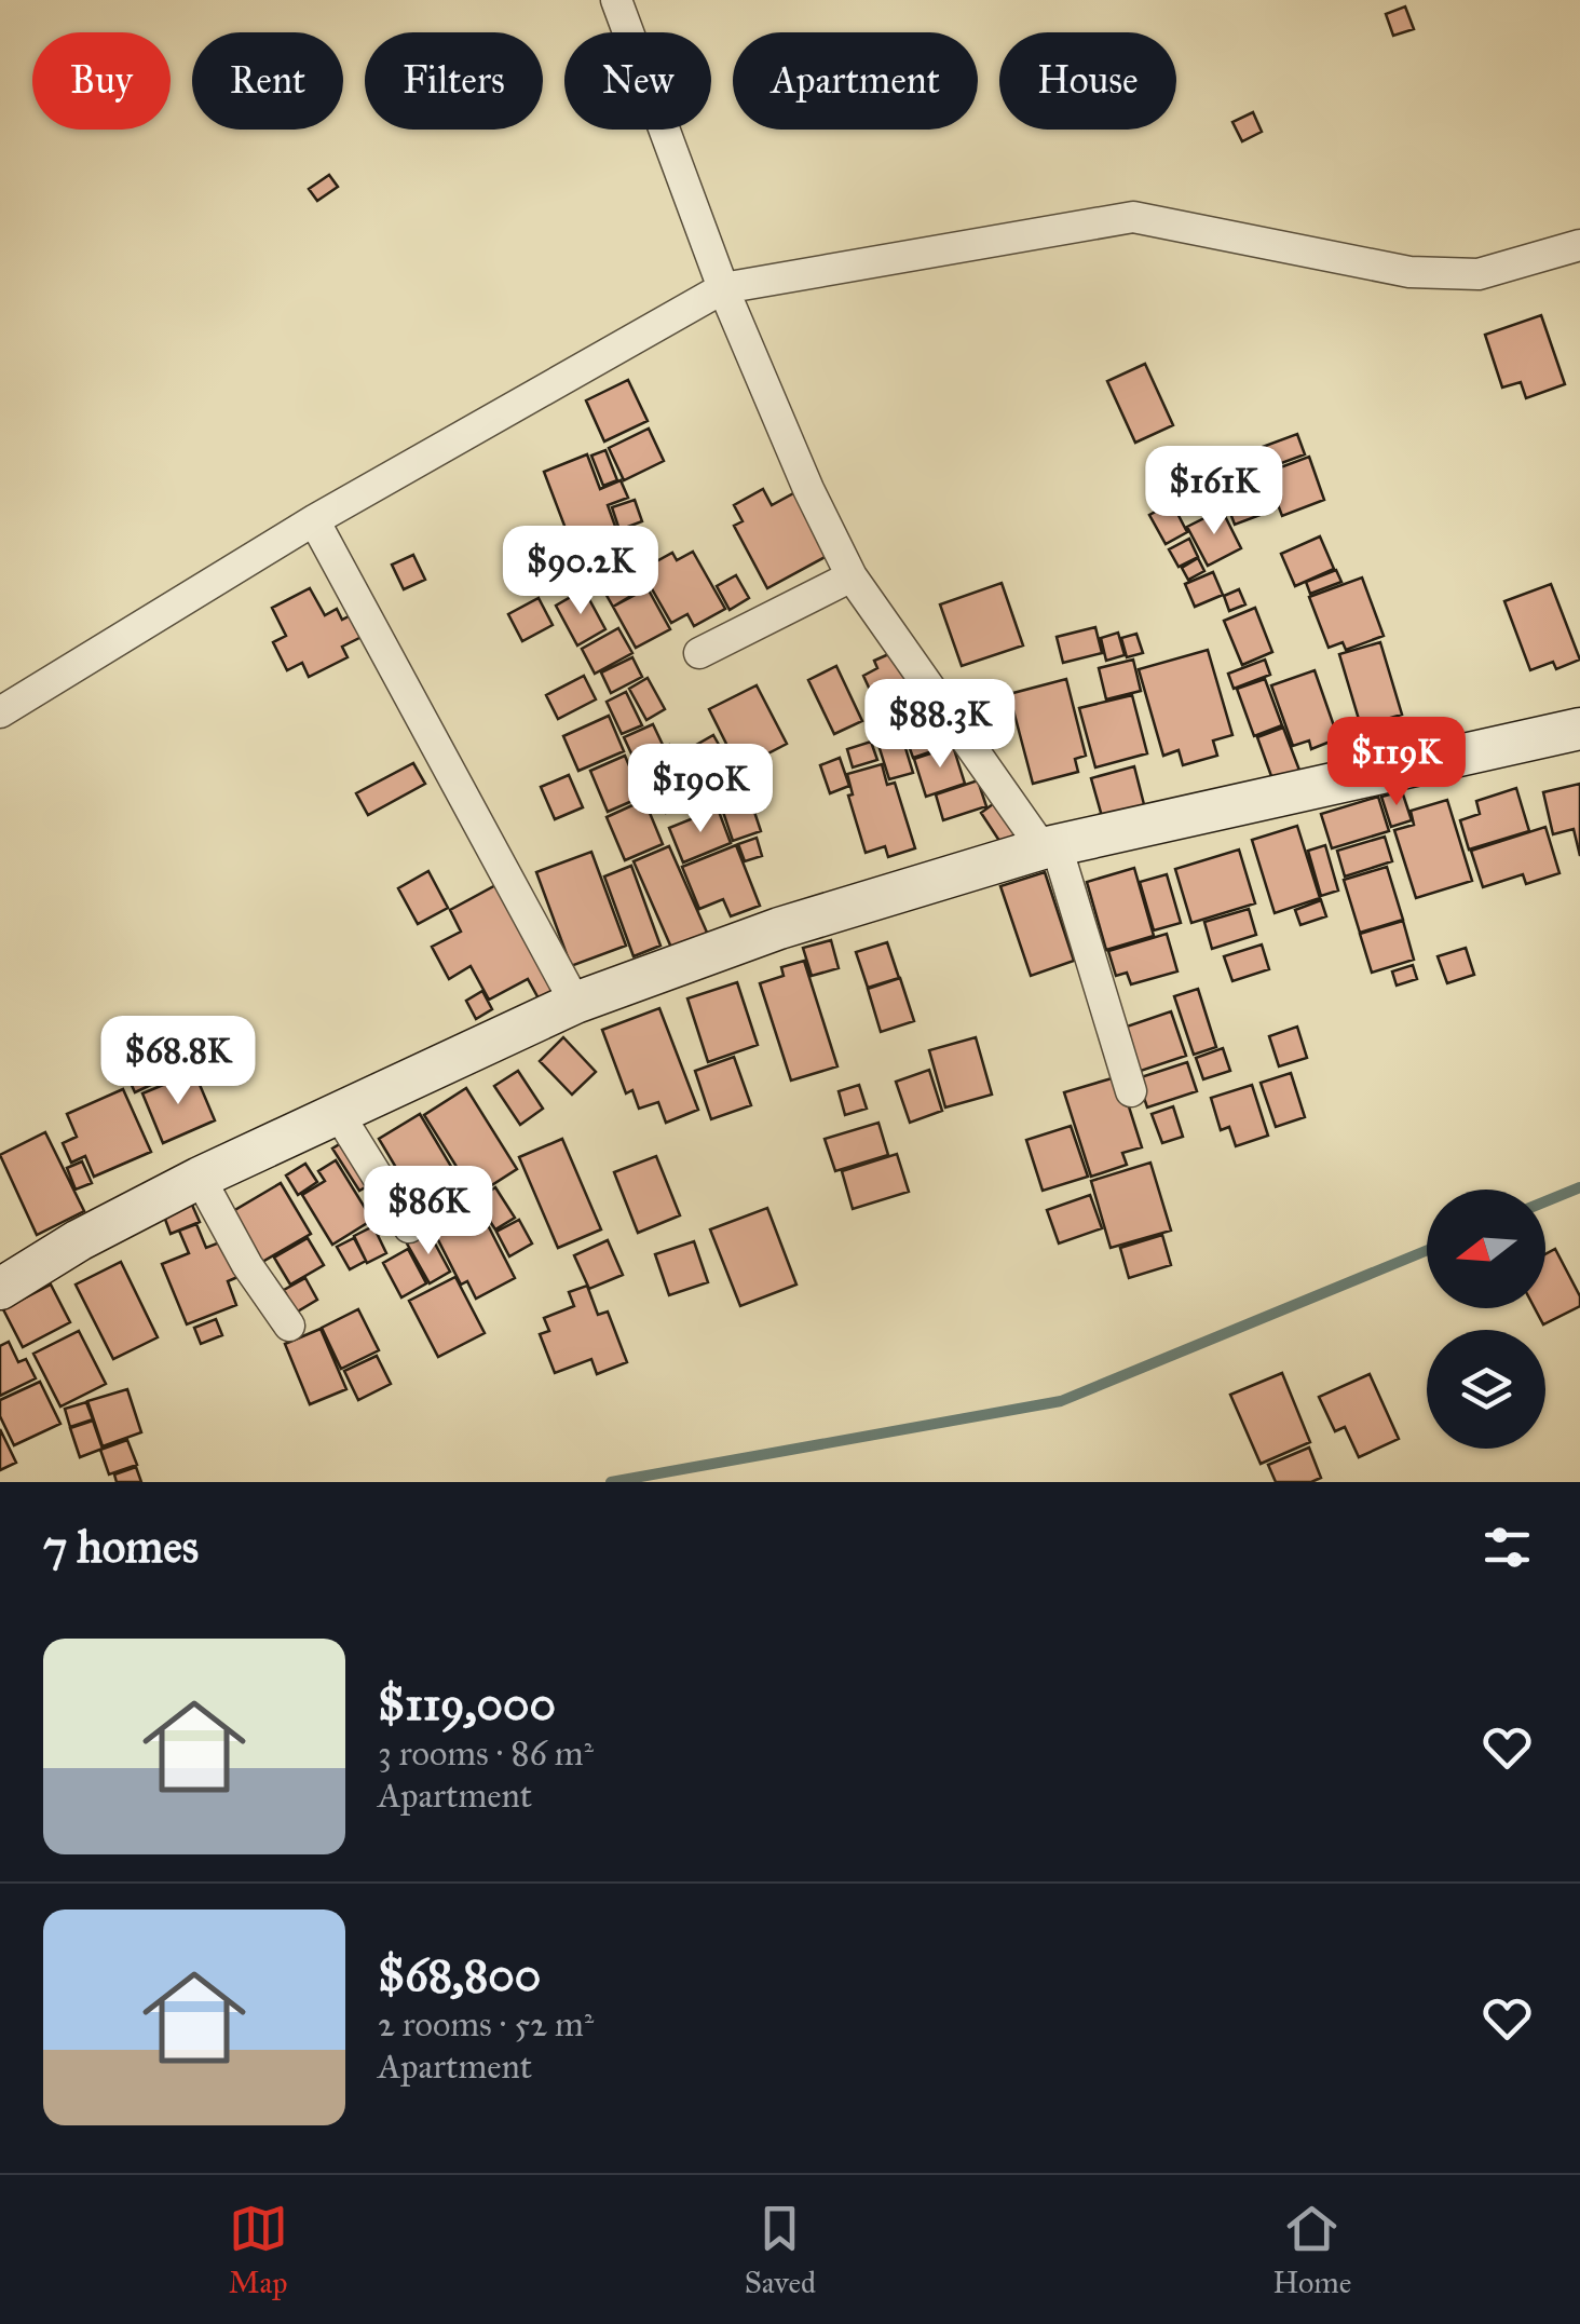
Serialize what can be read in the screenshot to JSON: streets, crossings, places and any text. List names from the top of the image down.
{
  "north": "left",
  "page": {
    "chip": [
      "Buy",
      "Rent",
      "Filters",
      "New",
      "Apartment",
      "House"
    ],
    "price": [
      "$161K",
      "$90.2K",
      "$88.3K",
      "$119K",
      "$190K",
      "$68.8K",
      "$86K"
    ],
    "heading": "7 homes",
    "list": [
      {
        "name": "$119,000",
        "note": "3 rooms · 86 m² · Apartment"
      },
      {
        "name": "$68,800",
        "note": "2 rooms · 52 m² · Apartment"
      }
    ],
    "tabs": ["Map", "Saved", "Home"]
  }
}
